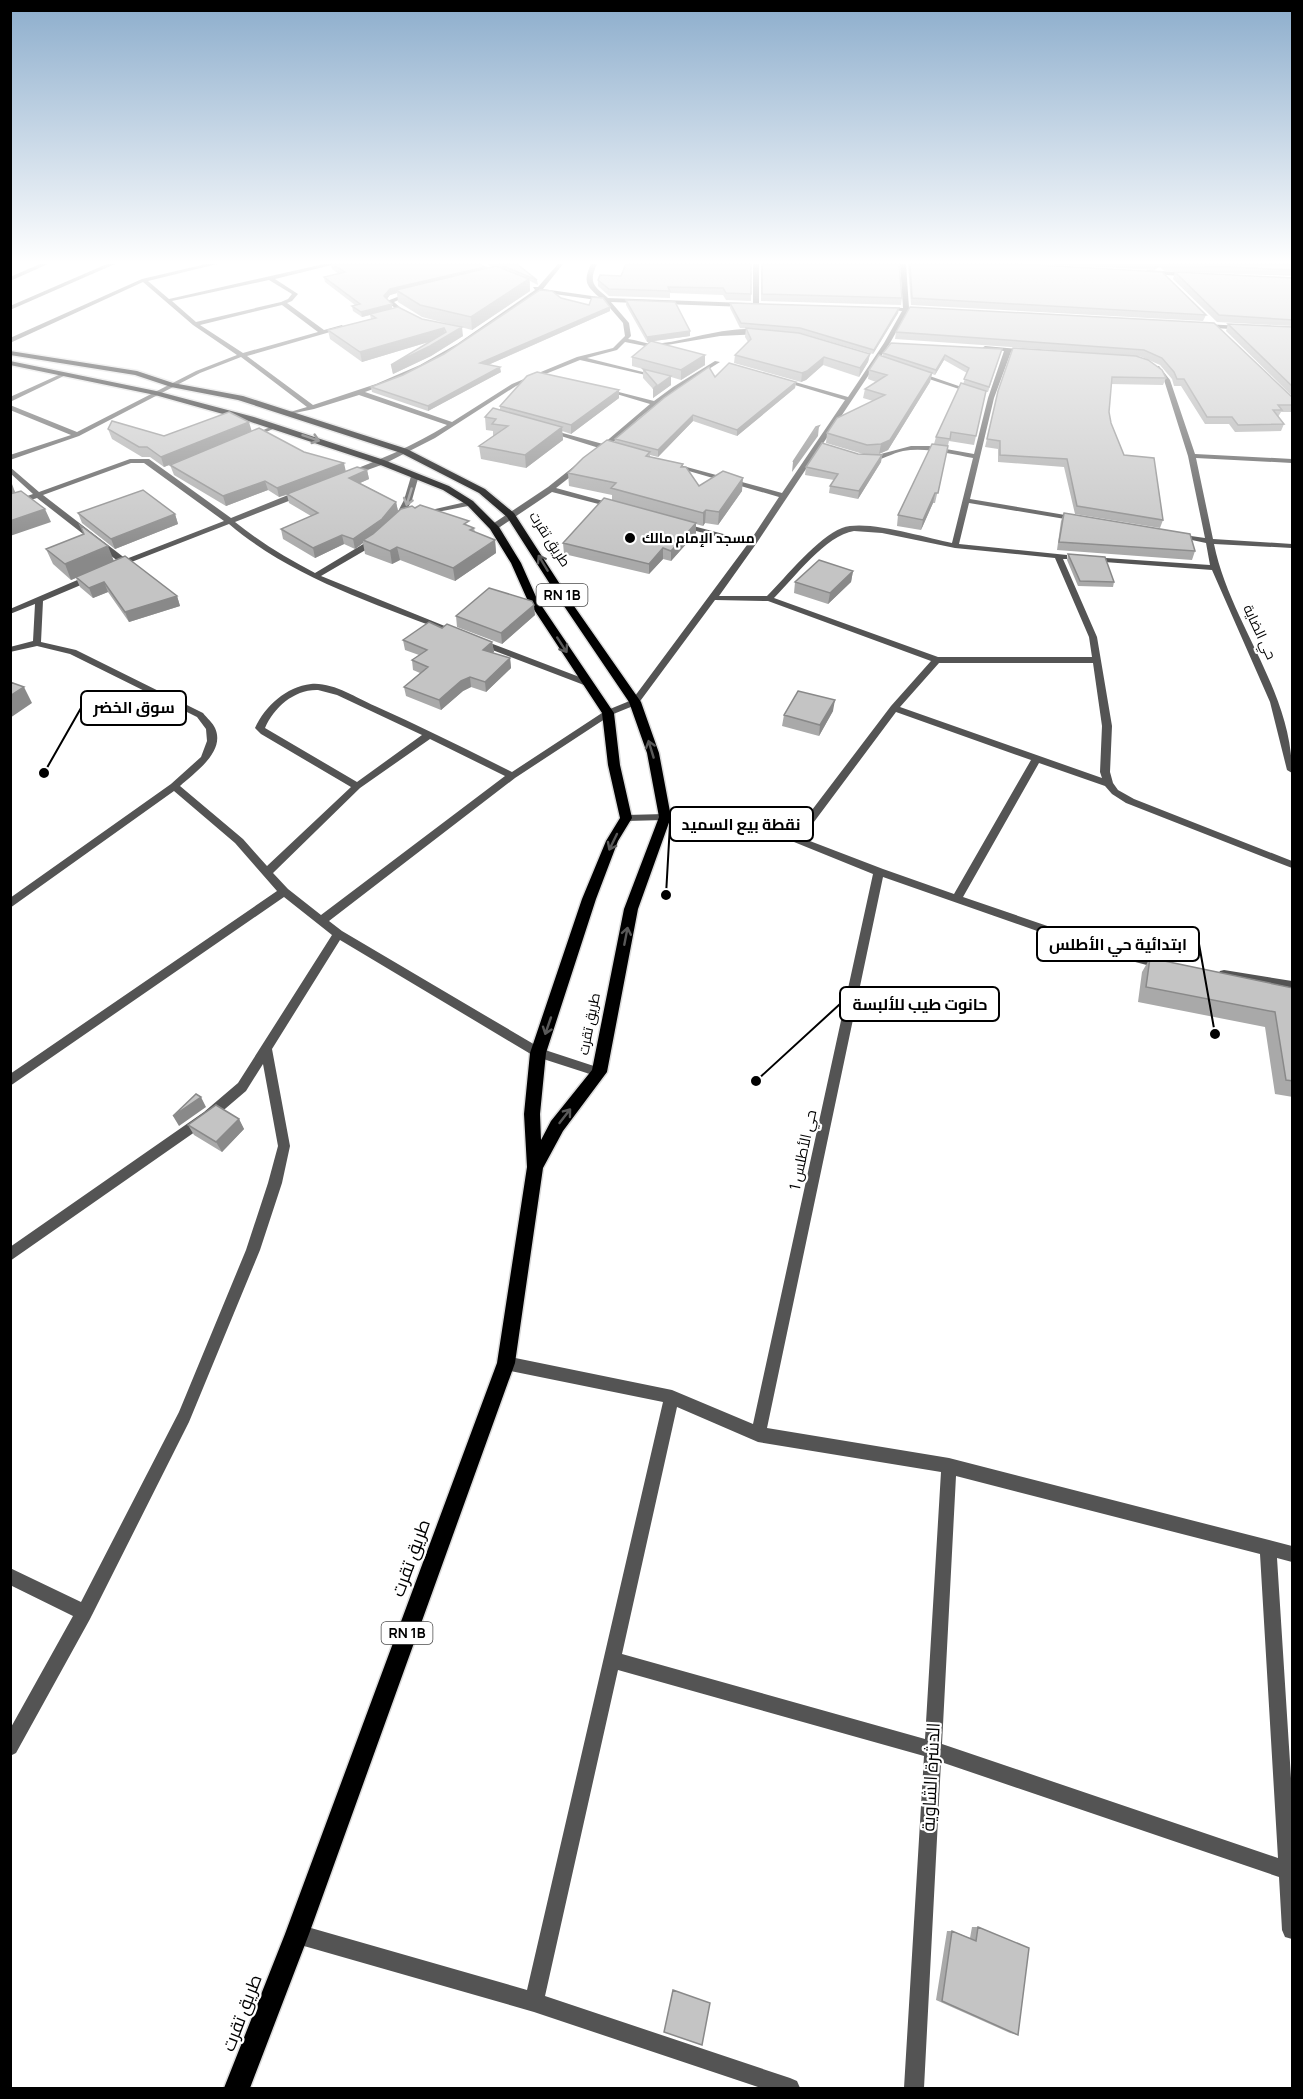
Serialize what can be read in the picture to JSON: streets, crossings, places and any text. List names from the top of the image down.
{
  "streets": {
    "main road": ["طريق تقرت", "RN 1B"],
    "street": ["حي الضاية", "حي الأطلس 1", "الدشرة الشاوية"]
  },
  "crossings": [
    ["طريق تقرت", "RN 1B"]
  ],
  "places": [
    "مسجد الإمام مالك",
    "سوق الخضر",
    "نقطة بيع السميد",
    "ابتدائية حي الأطلس",
    "حانوت طيب للألبسة"
  ]
}
